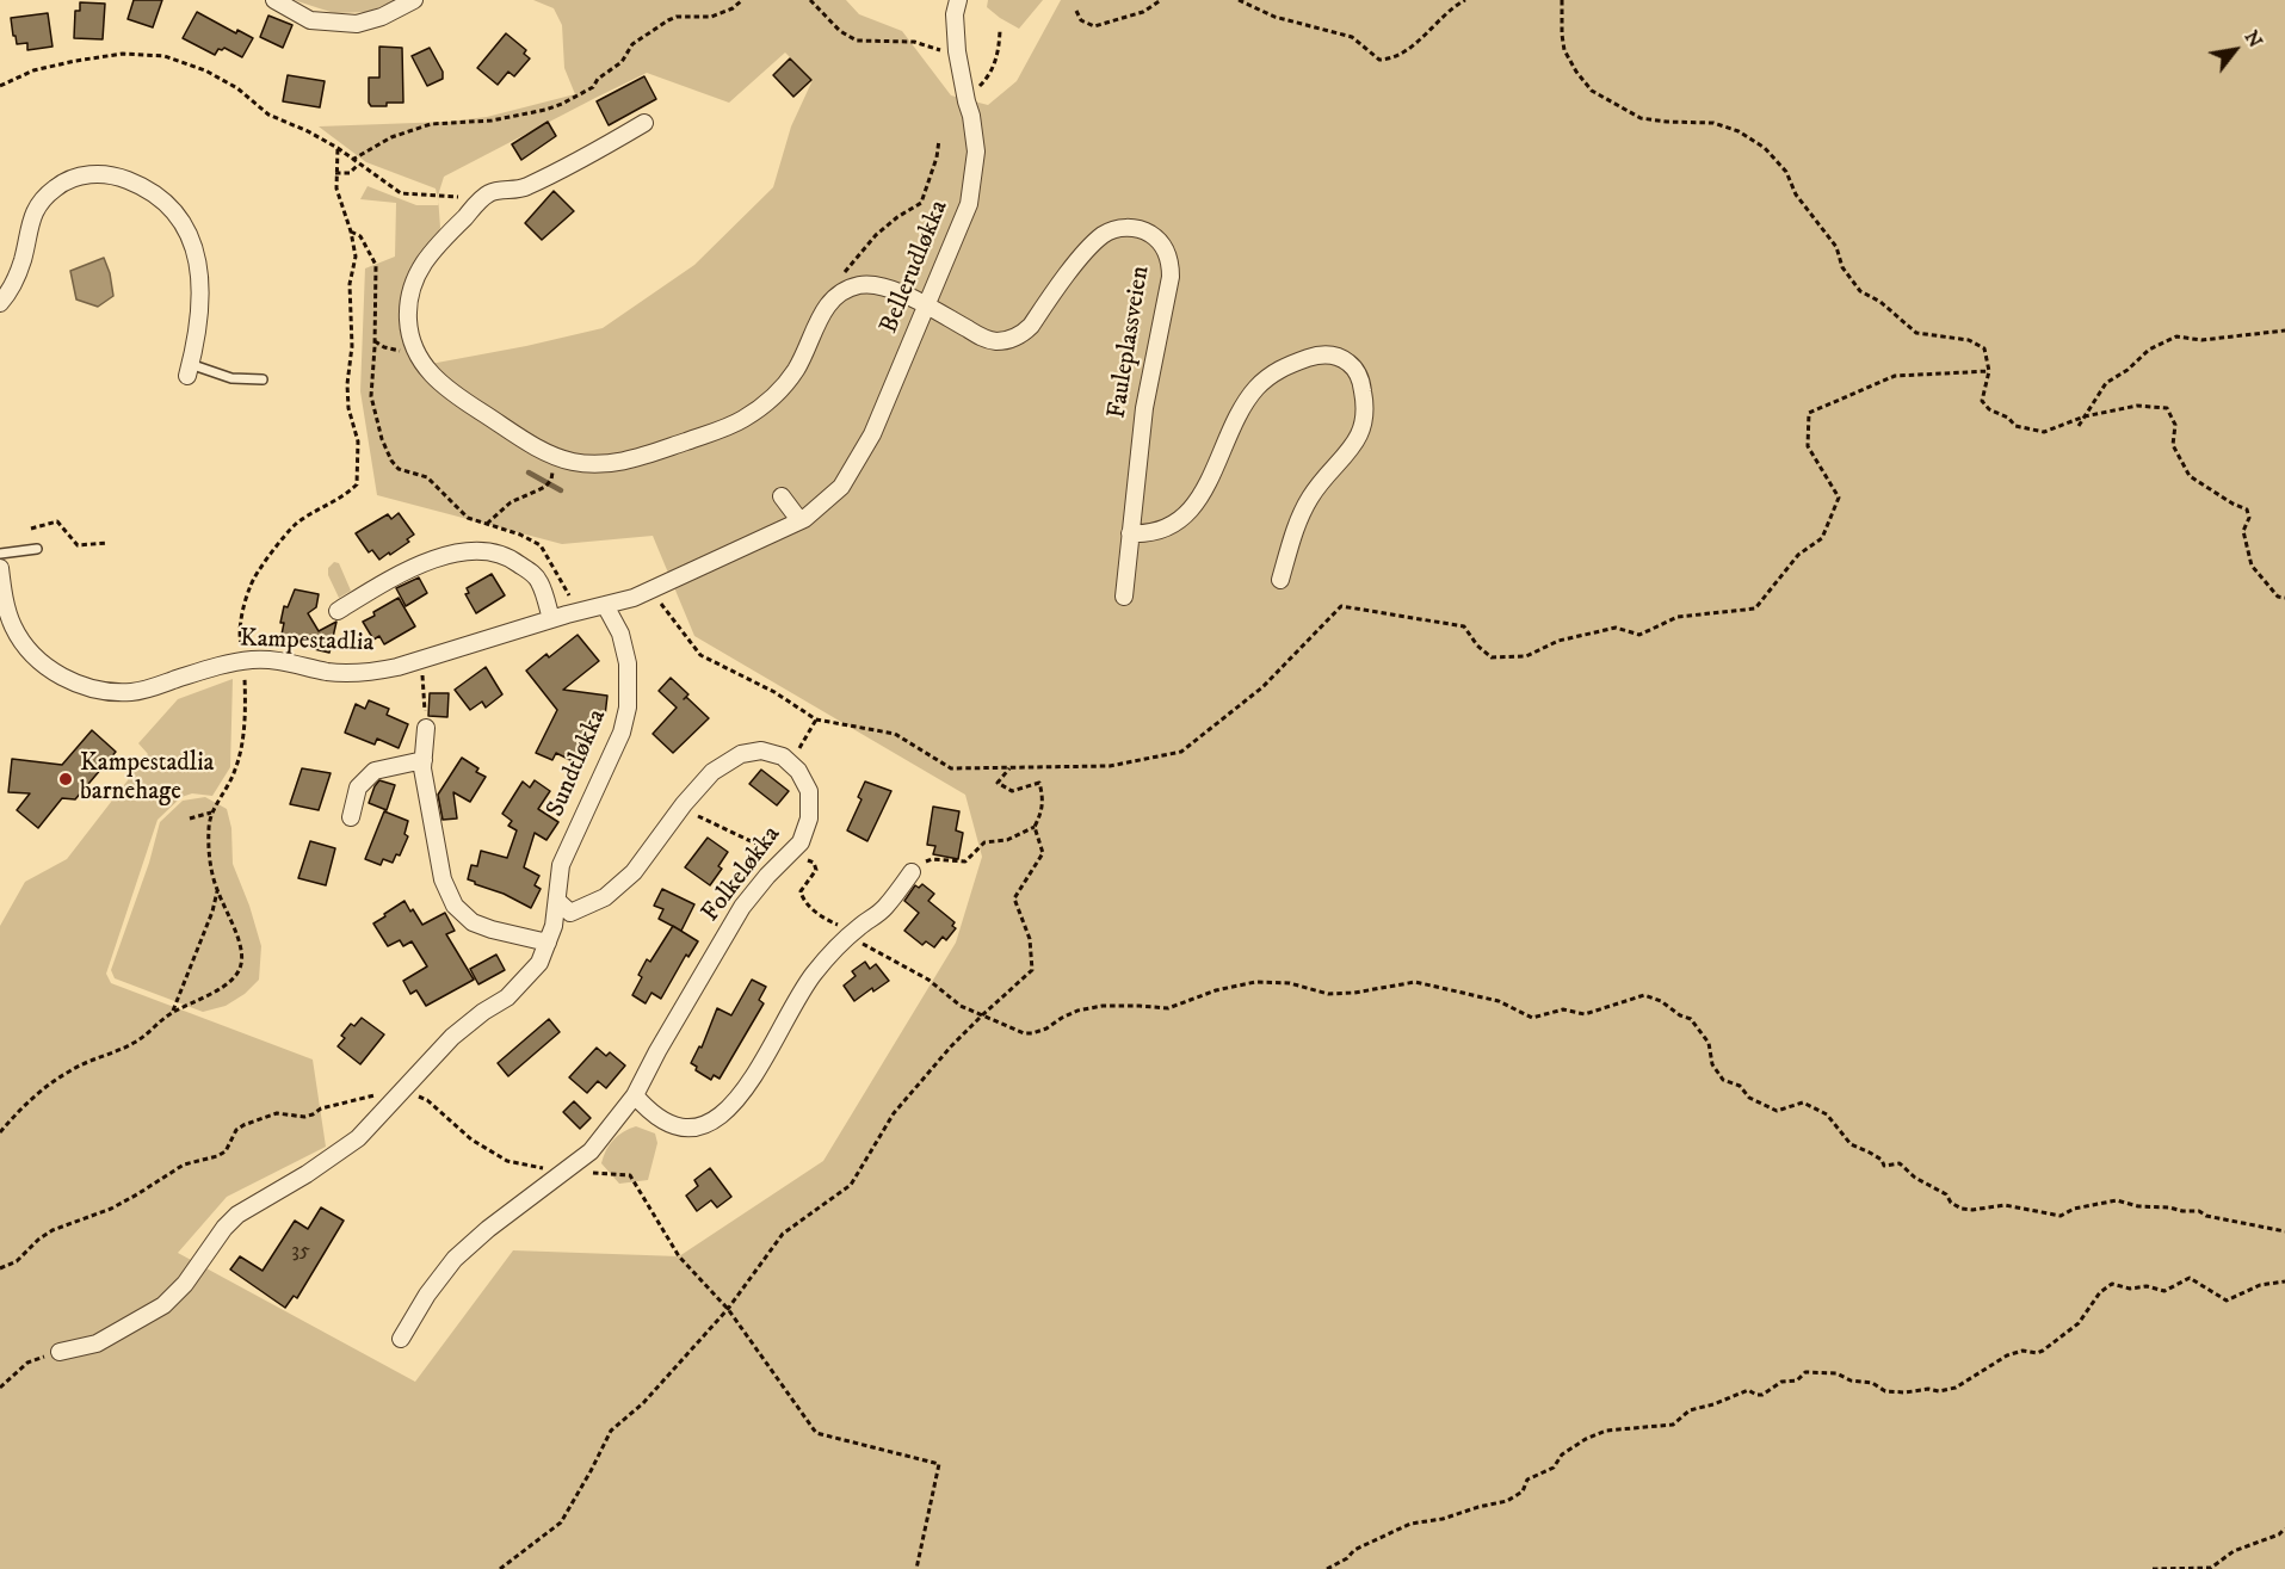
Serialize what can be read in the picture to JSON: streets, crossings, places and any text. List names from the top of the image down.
{
  "streets": {
    "street": [
      "Bellerudløkka",
      "Fauleplassveien",
      "Kampestadlia",
      "Sundtløkka",
      "Folkeløkka"
    ]
  },
  "crossings": [
    ["Bellerudløkka", "Fauleplassveien"],
    ["Bellerudløkka", "Kampestadlia"],
    ["Kampestadlia", "Sundtløkka"]
  ],
  "places": ["Kampestadlia barnehage"],
  "house_numbers": ["35"],
  "north": "top right"
}
